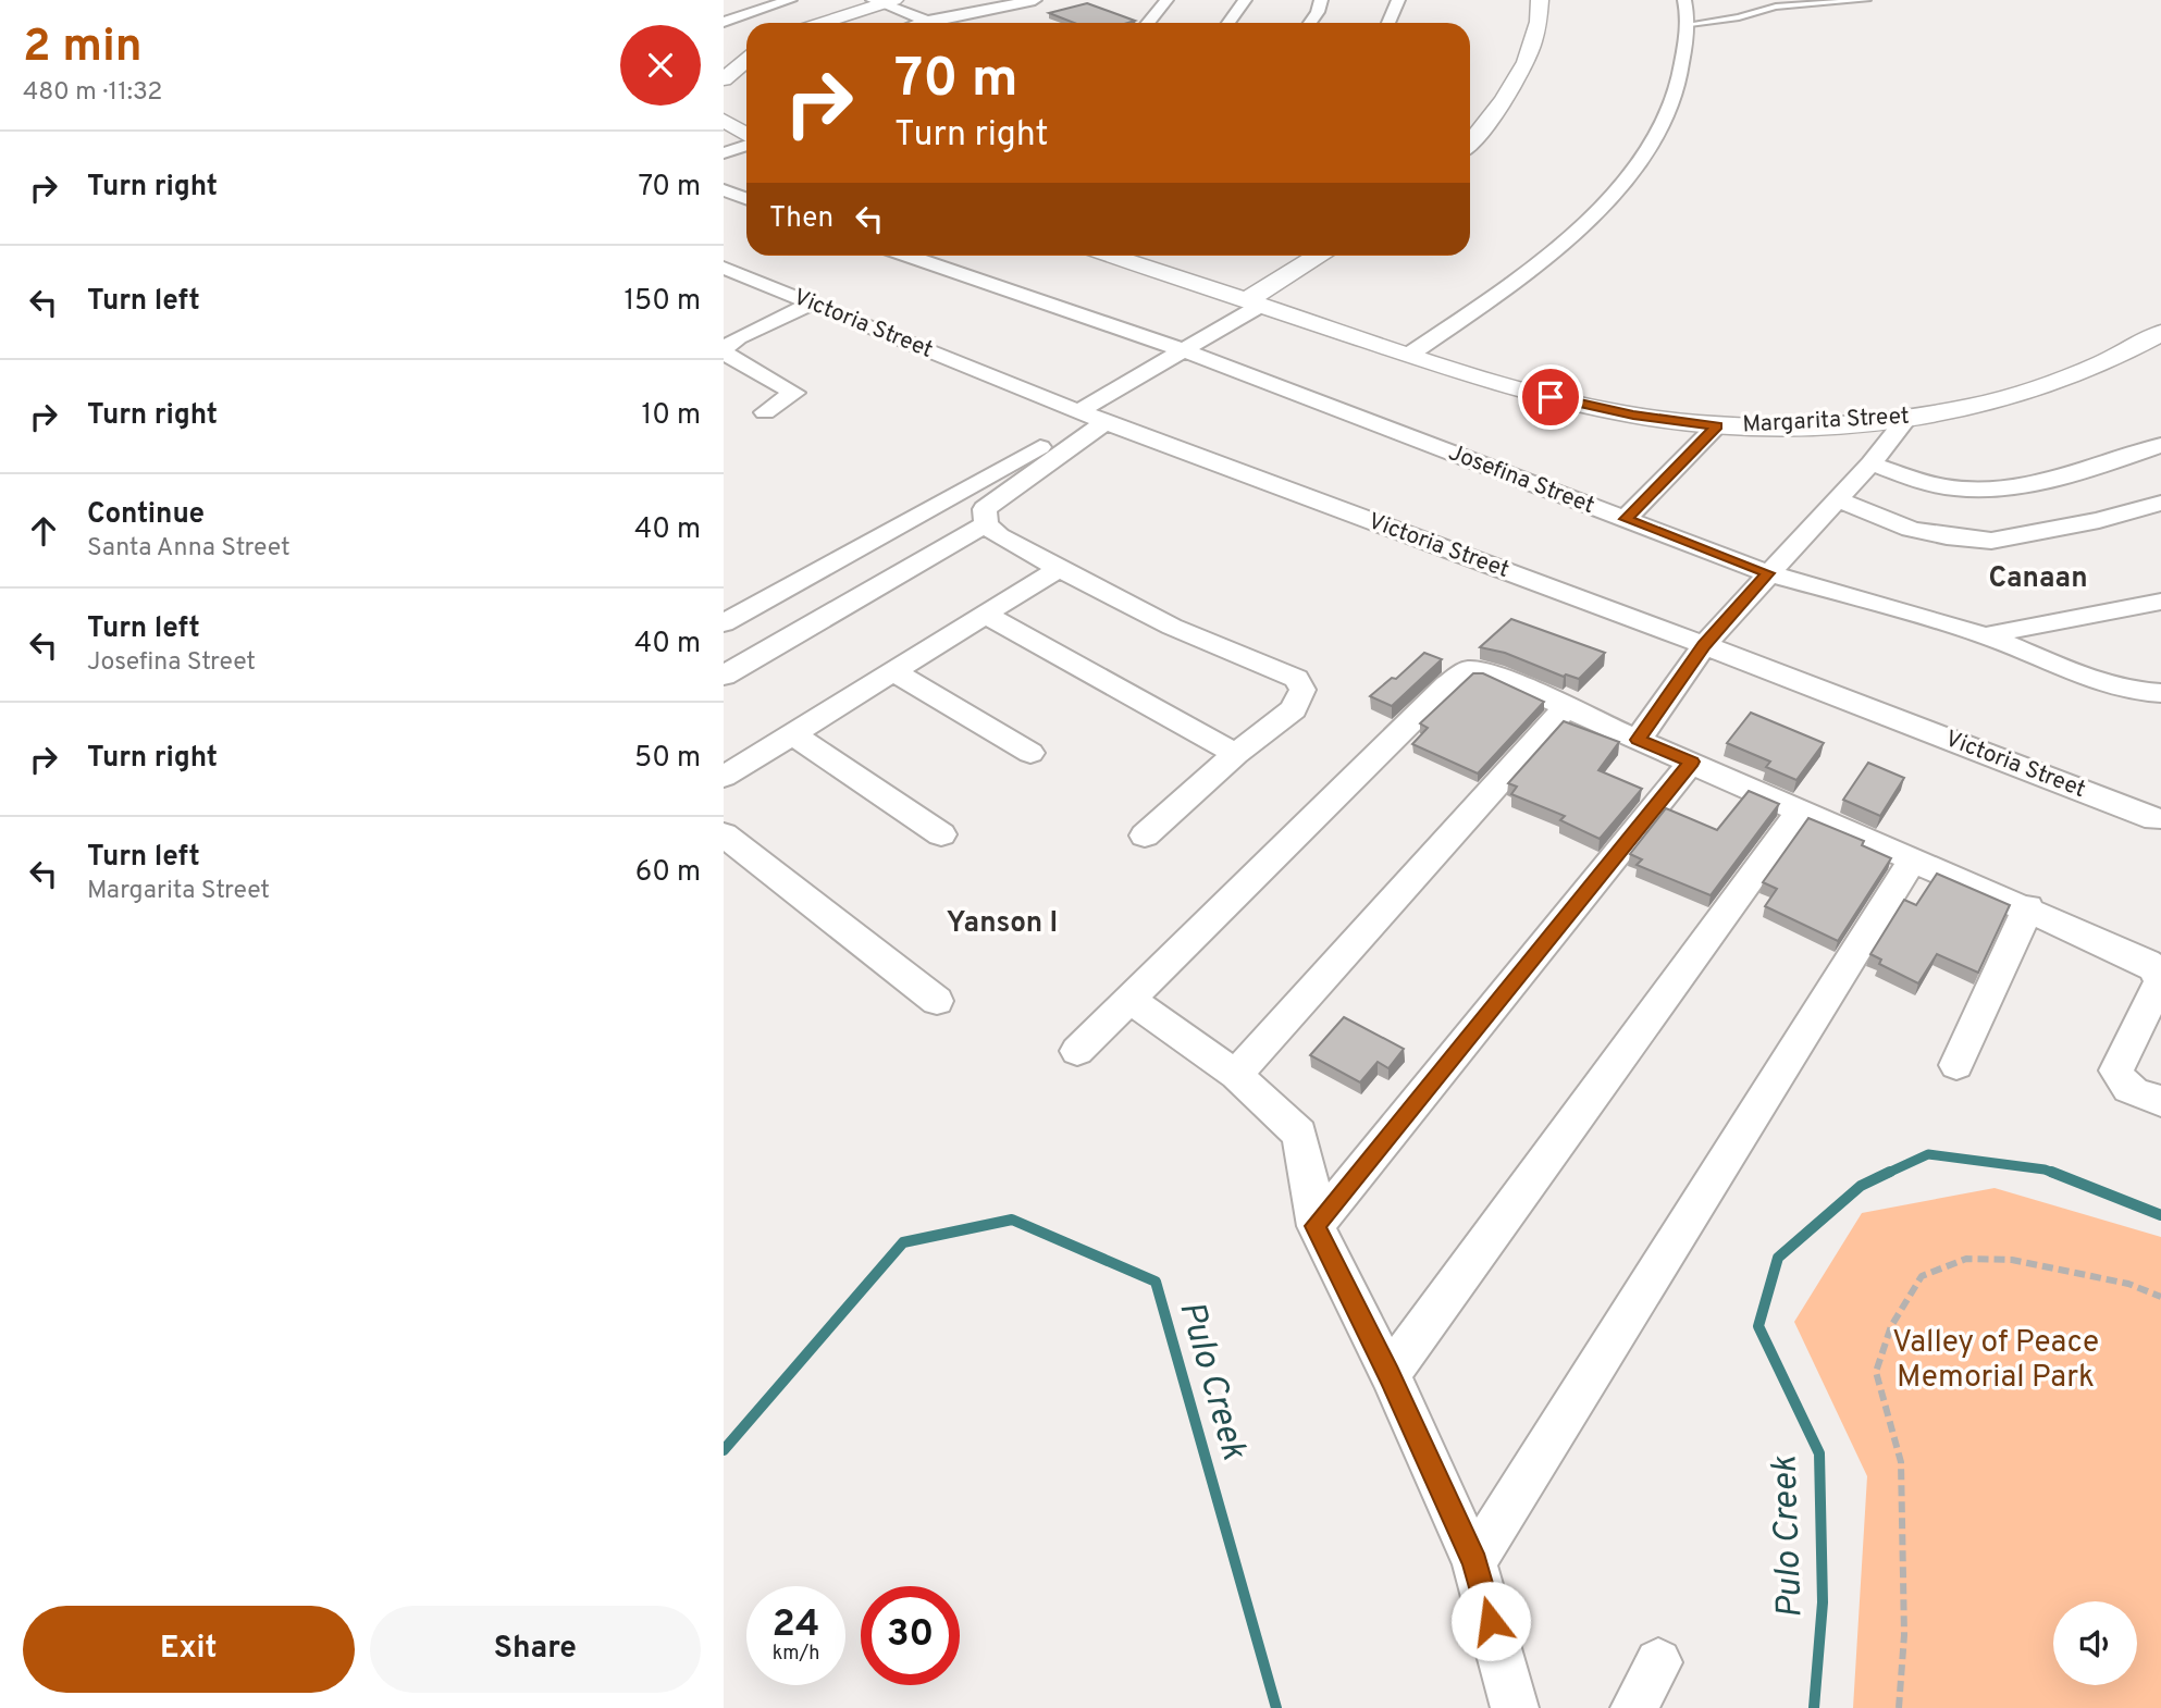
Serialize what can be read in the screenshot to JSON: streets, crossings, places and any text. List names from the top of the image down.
{
  "streets": {
    "street": ["Victoria Street", "Margarita Street", "Josefina Street"]
  },
  "districts": ["Canaan", "Yanson I"],
  "water": ["Pulo Creek"],
  "parks": ["Valley of Peace Memorial Park"],
  "page": {
    "heading": ["2 min", "480 m · 11:32"],
    "turn": ["70 m", "Turn right"],
    "list": [
      {
        "name": "Turn right",
        "value": "70 m"
      },
      {
        "name": "Turn left",
        "value": "150 m"
      },
      {
        "name": "Turn right",
        "value": "10 m"
      },
      {
        "name": "Continue",
        "note": "Santa Anna Street",
        "value": "40 m"
      },
      {
        "name": "Turn left",
        "note": "Josefina Street",
        "value": "40 m"
      },
      {
        "name": "Turn right",
        "value": "50 m"
      },
      {
        "name": "Turn left",
        "note": "Margarita Street",
        "value": "60 m"
      }
    ],
    "then": "Then",
    "speed": "24 km/h",
    "limit": "30",
    "buttons": ["Exit", "Share"]
  }
}
